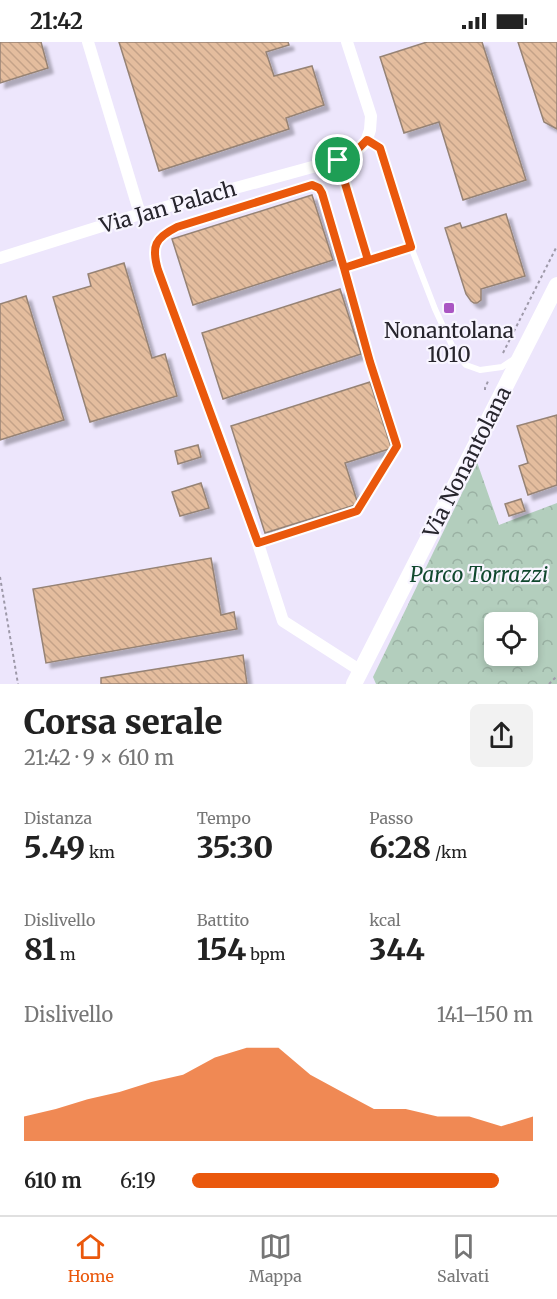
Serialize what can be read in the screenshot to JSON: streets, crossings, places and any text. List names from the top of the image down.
{
  "streets": {
    "main road": ["Via Nonantolana"],
    "street": ["Via Jan Palach"]
  },
  "parks": ["Parco Torrazzi"],
  "places": {
    "transit": ["Nonantolana 1010"]
  },
  "page": {
    "status": "21:42",
    "heading": ["Corsa serale", "21:42 · 9 × 610 m"],
    "stats": [
      ["Distanza", "5.49 km"],
      ["Tempo", "35:30"],
      ["Passo", "6:28 /km"],
      ["Dislivello", "81 m"],
      ["Battito", "154 bpm"],
      ["kcal", "344"]
    ],
    "chart": ["Dislivello", "141–150 m"],
    "list": [
      {
        "name": "610 m",
        "note": "6:19"
      }
    ],
    "tabs": ["Home", "Mappa", "Salvati"]
  }
}
